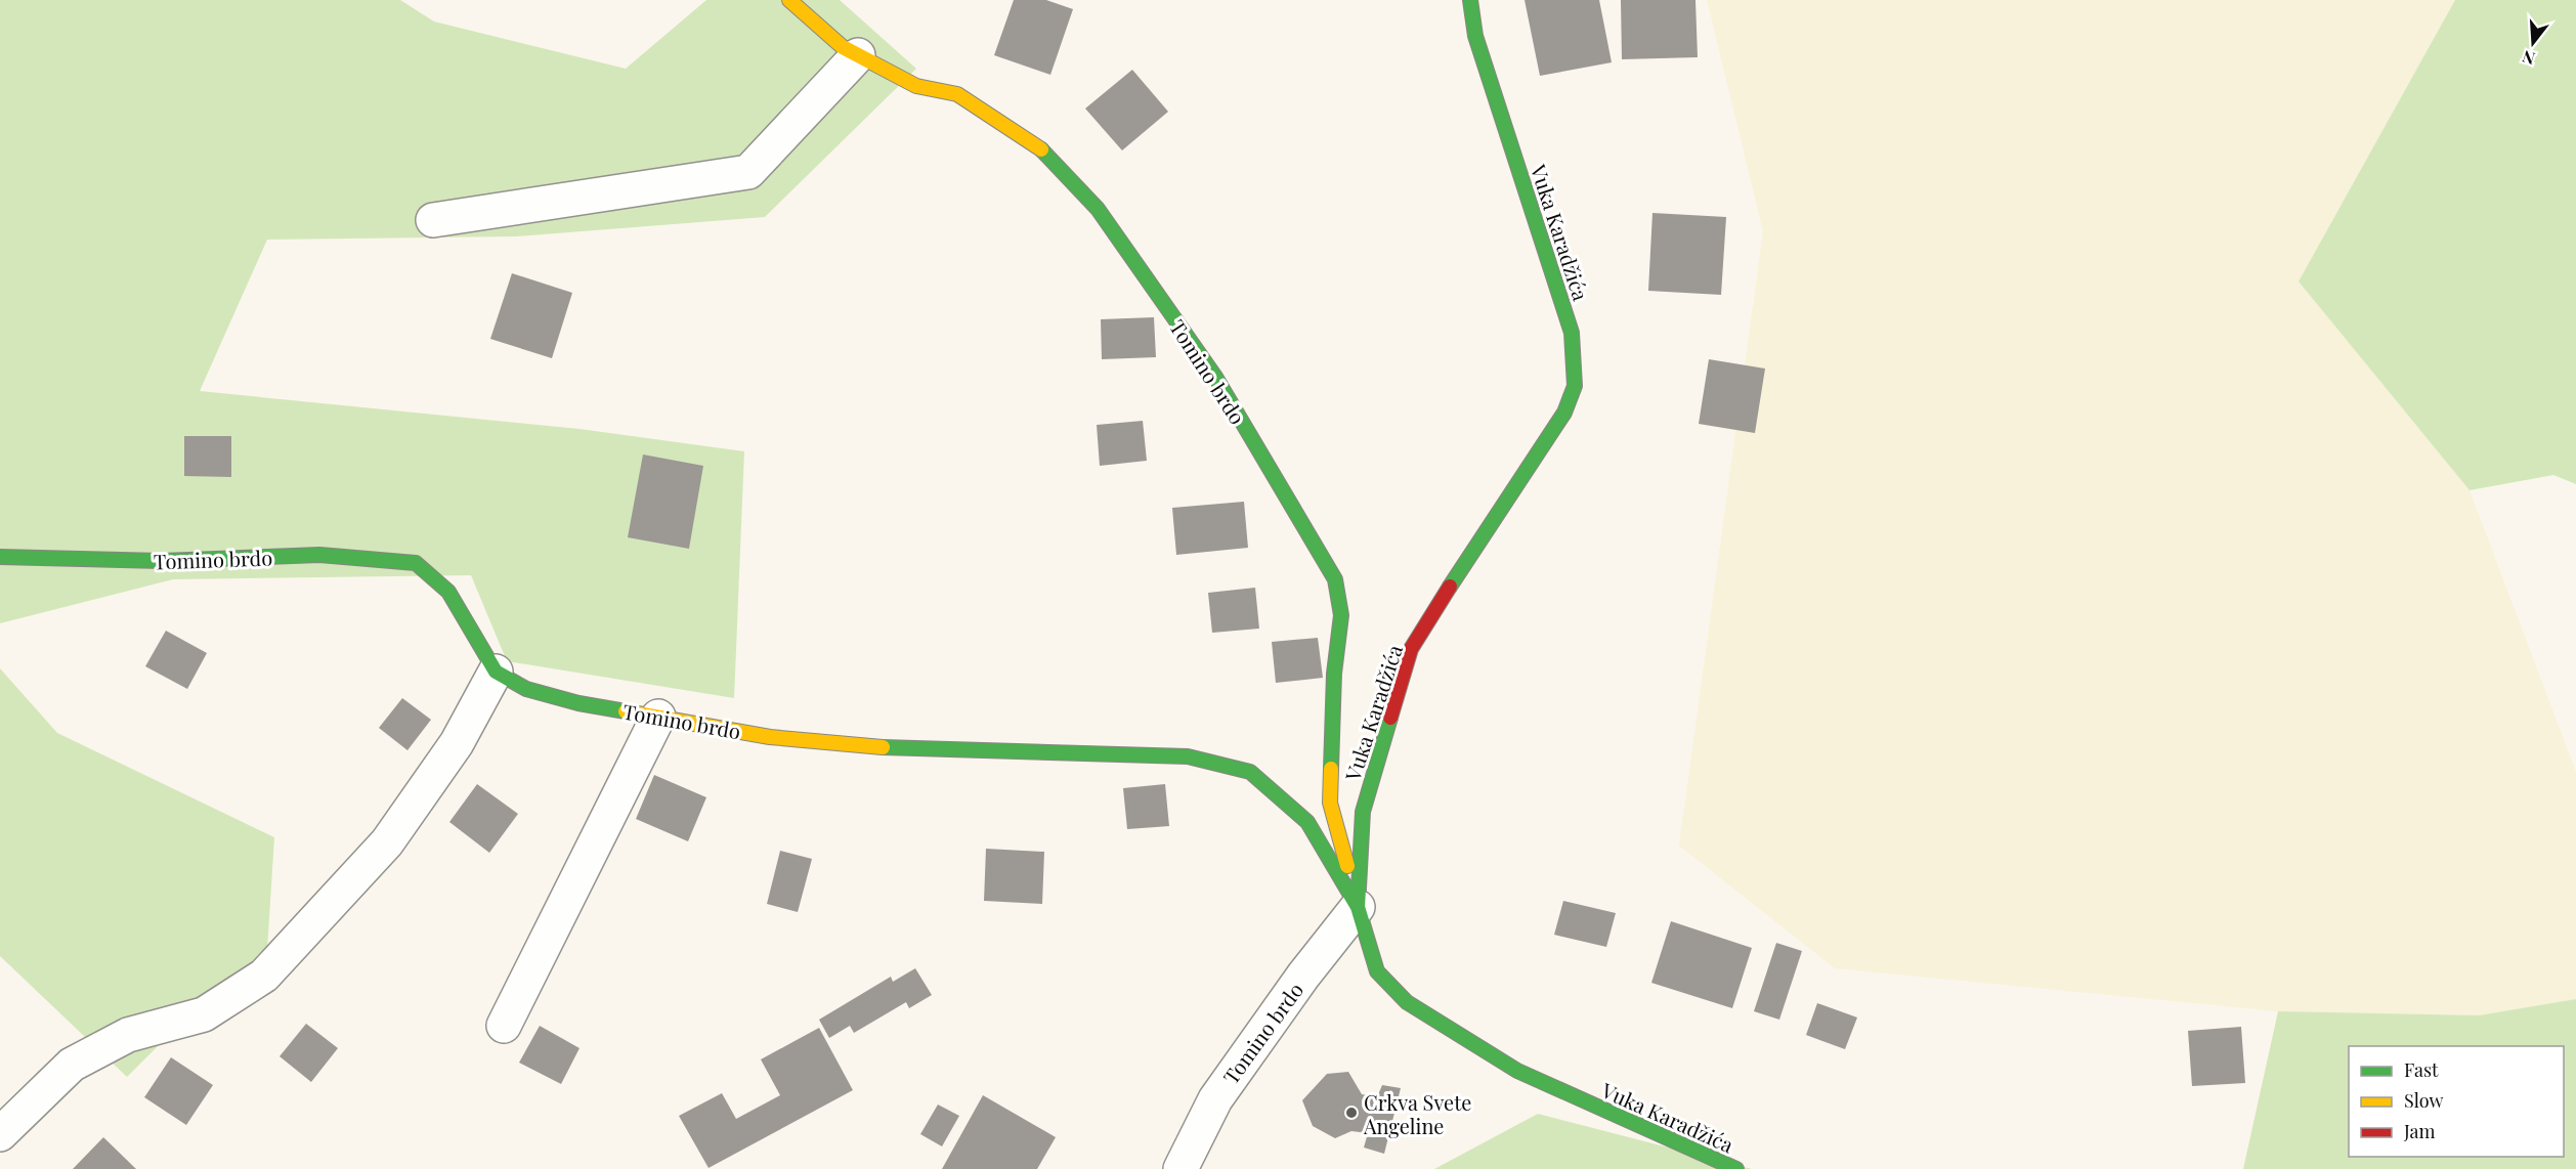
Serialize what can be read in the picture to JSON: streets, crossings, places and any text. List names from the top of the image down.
{
  "streets": {
    "street": ["Vuka Karadžića", "Tomino brdo"]
  },
  "crossings": [
    ["Vuka Karadžića", "Tomino brdo"]
  ],
  "places": ["Crkva Svete Angeline"],
  "legend": ["Fast", "Slow", "Jam"],
  "north": "bottom"
}
